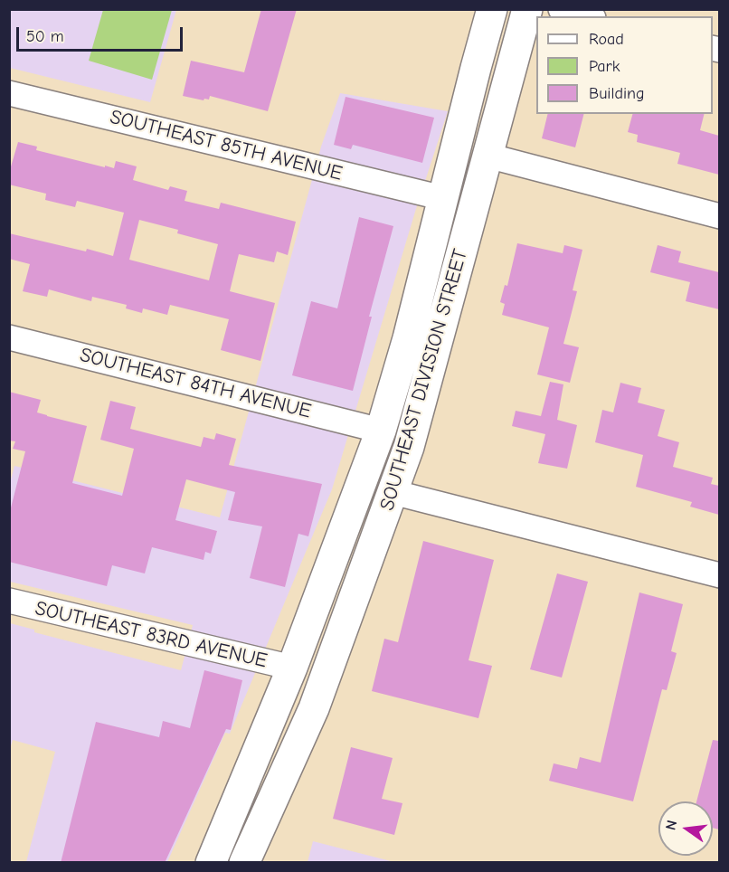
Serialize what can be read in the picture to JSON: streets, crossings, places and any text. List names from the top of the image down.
{
  "streets": {
    "main road": ["SOUTHEAST DIVISION STREET"],
    "street": ["SOUTHEAST 85TH AVENUE", "SOUTHEAST 84TH AVENUE", "SOUTHEAST 83RD AVENUE"]
  },
  "crossings": [
    ["SOUTHEAST 85TH AVENUE", "SOUTHEAST DIVISION STREET"],
    ["SOUTHEAST DIVISION STREET", "SOUTHEAST 84TH AVENUE"],
    ["SOUTHEAST DIVISION STREET", "SOUTHEAST 83RD AVENUE"]
  ],
  "legend": ["Road", "Park", "Building"],
  "scale_bar": "50 m",
  "north": "left"
}
